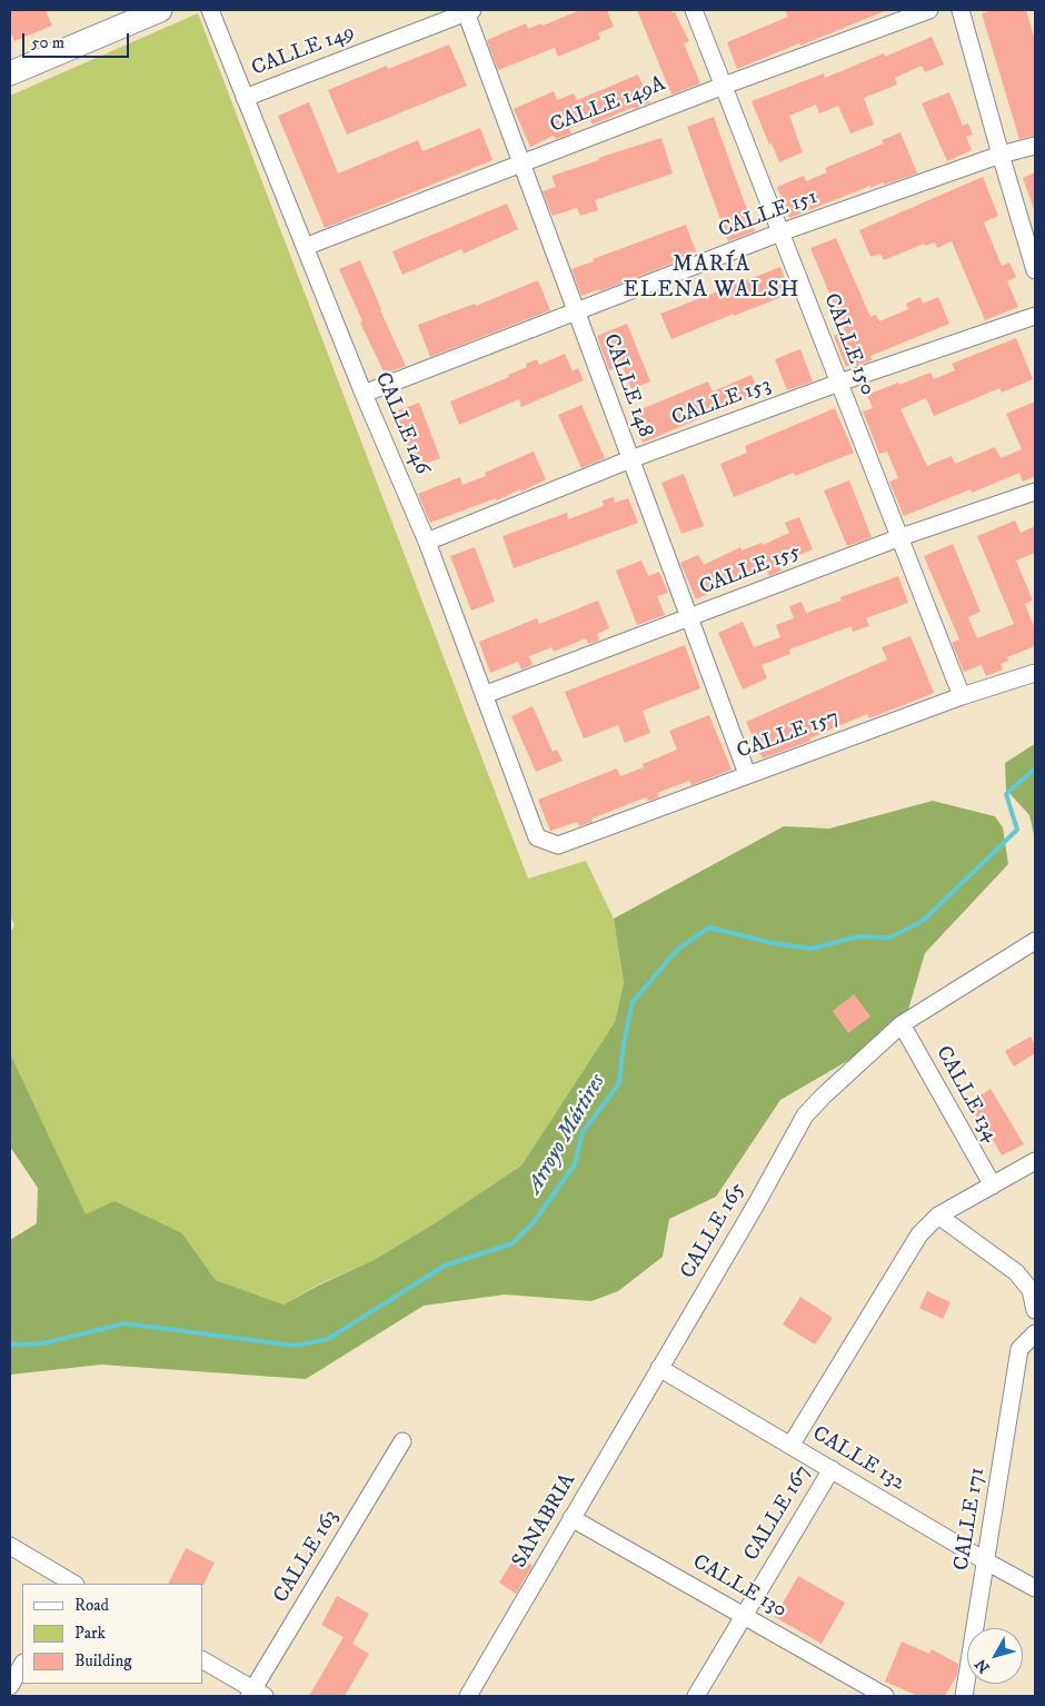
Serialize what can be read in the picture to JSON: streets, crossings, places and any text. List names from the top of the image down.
{
  "streets": {
    "street": [
      "CALLE 149",
      "CALLE 149A",
      "CALLE 151",
      "CALLE 150",
      "CALLE 148",
      "CALLE 153",
      "CALLE 146",
      "CALLE 155",
      "CALLE 157",
      "CALLE 134",
      "CALLE 165",
      "CALLE 132",
      "CALLE 167",
      "CALLE 171",
      "SANABRIA",
      "CALLE 163",
      "CALLE 130"
    ]
  },
  "crossings": [
    ["CALLE 149", "CALLE 148"],
    ["CALLE 149", "CALLE 146"],
    ["CALLE 149A", "CALLE 150"],
    ["CALLE 149A", "CALLE 148"],
    ["CALLE 149A", "CALLE 146"],
    ["CALLE 151", "CALLE 150"],
    ["CALLE 151", "CALLE 148"],
    ["CALLE 151", "CALLE 146"],
    ["CALLE 150", "CALLE 153"],
    ["CALLE 150", "CALLE 155"],
    ["CALLE 150", "CALLE 157"],
    ["CALLE 148", "CALLE 153"],
    ["CALLE 148", "CALLE 155"],
    ["CALLE 148", "CALLE 157"],
    ["CALLE 153", "CALLE 146"],
    ["CALLE 146", "CALLE 155"],
    ["CALLE 146", "CALLE 157"],
    ["CALLE 134", "CALLE 165"],
    ["CALLE 134", "CALLE 167"],
    ["CALLE 165", "CALLE 132"],
    ["CALLE 165", "SANABRIA"],
    ["CALLE 132", "CALLE 167"],
    ["CALLE 132", "CALLE 171"],
    ["CALLE 132", "SANABRIA"],
    ["CALLE 167", "CALLE 130"],
    ["SANABRIA", "CALLE 130"]
  ],
  "districts": ["MARÍA ELENA WALSH"],
  "water": ["Arroyo Mártires"],
  "legend": ["Road", "Park", "Building"],
  "scale_bar": "50 m",
  "north": "bottom left"
}
